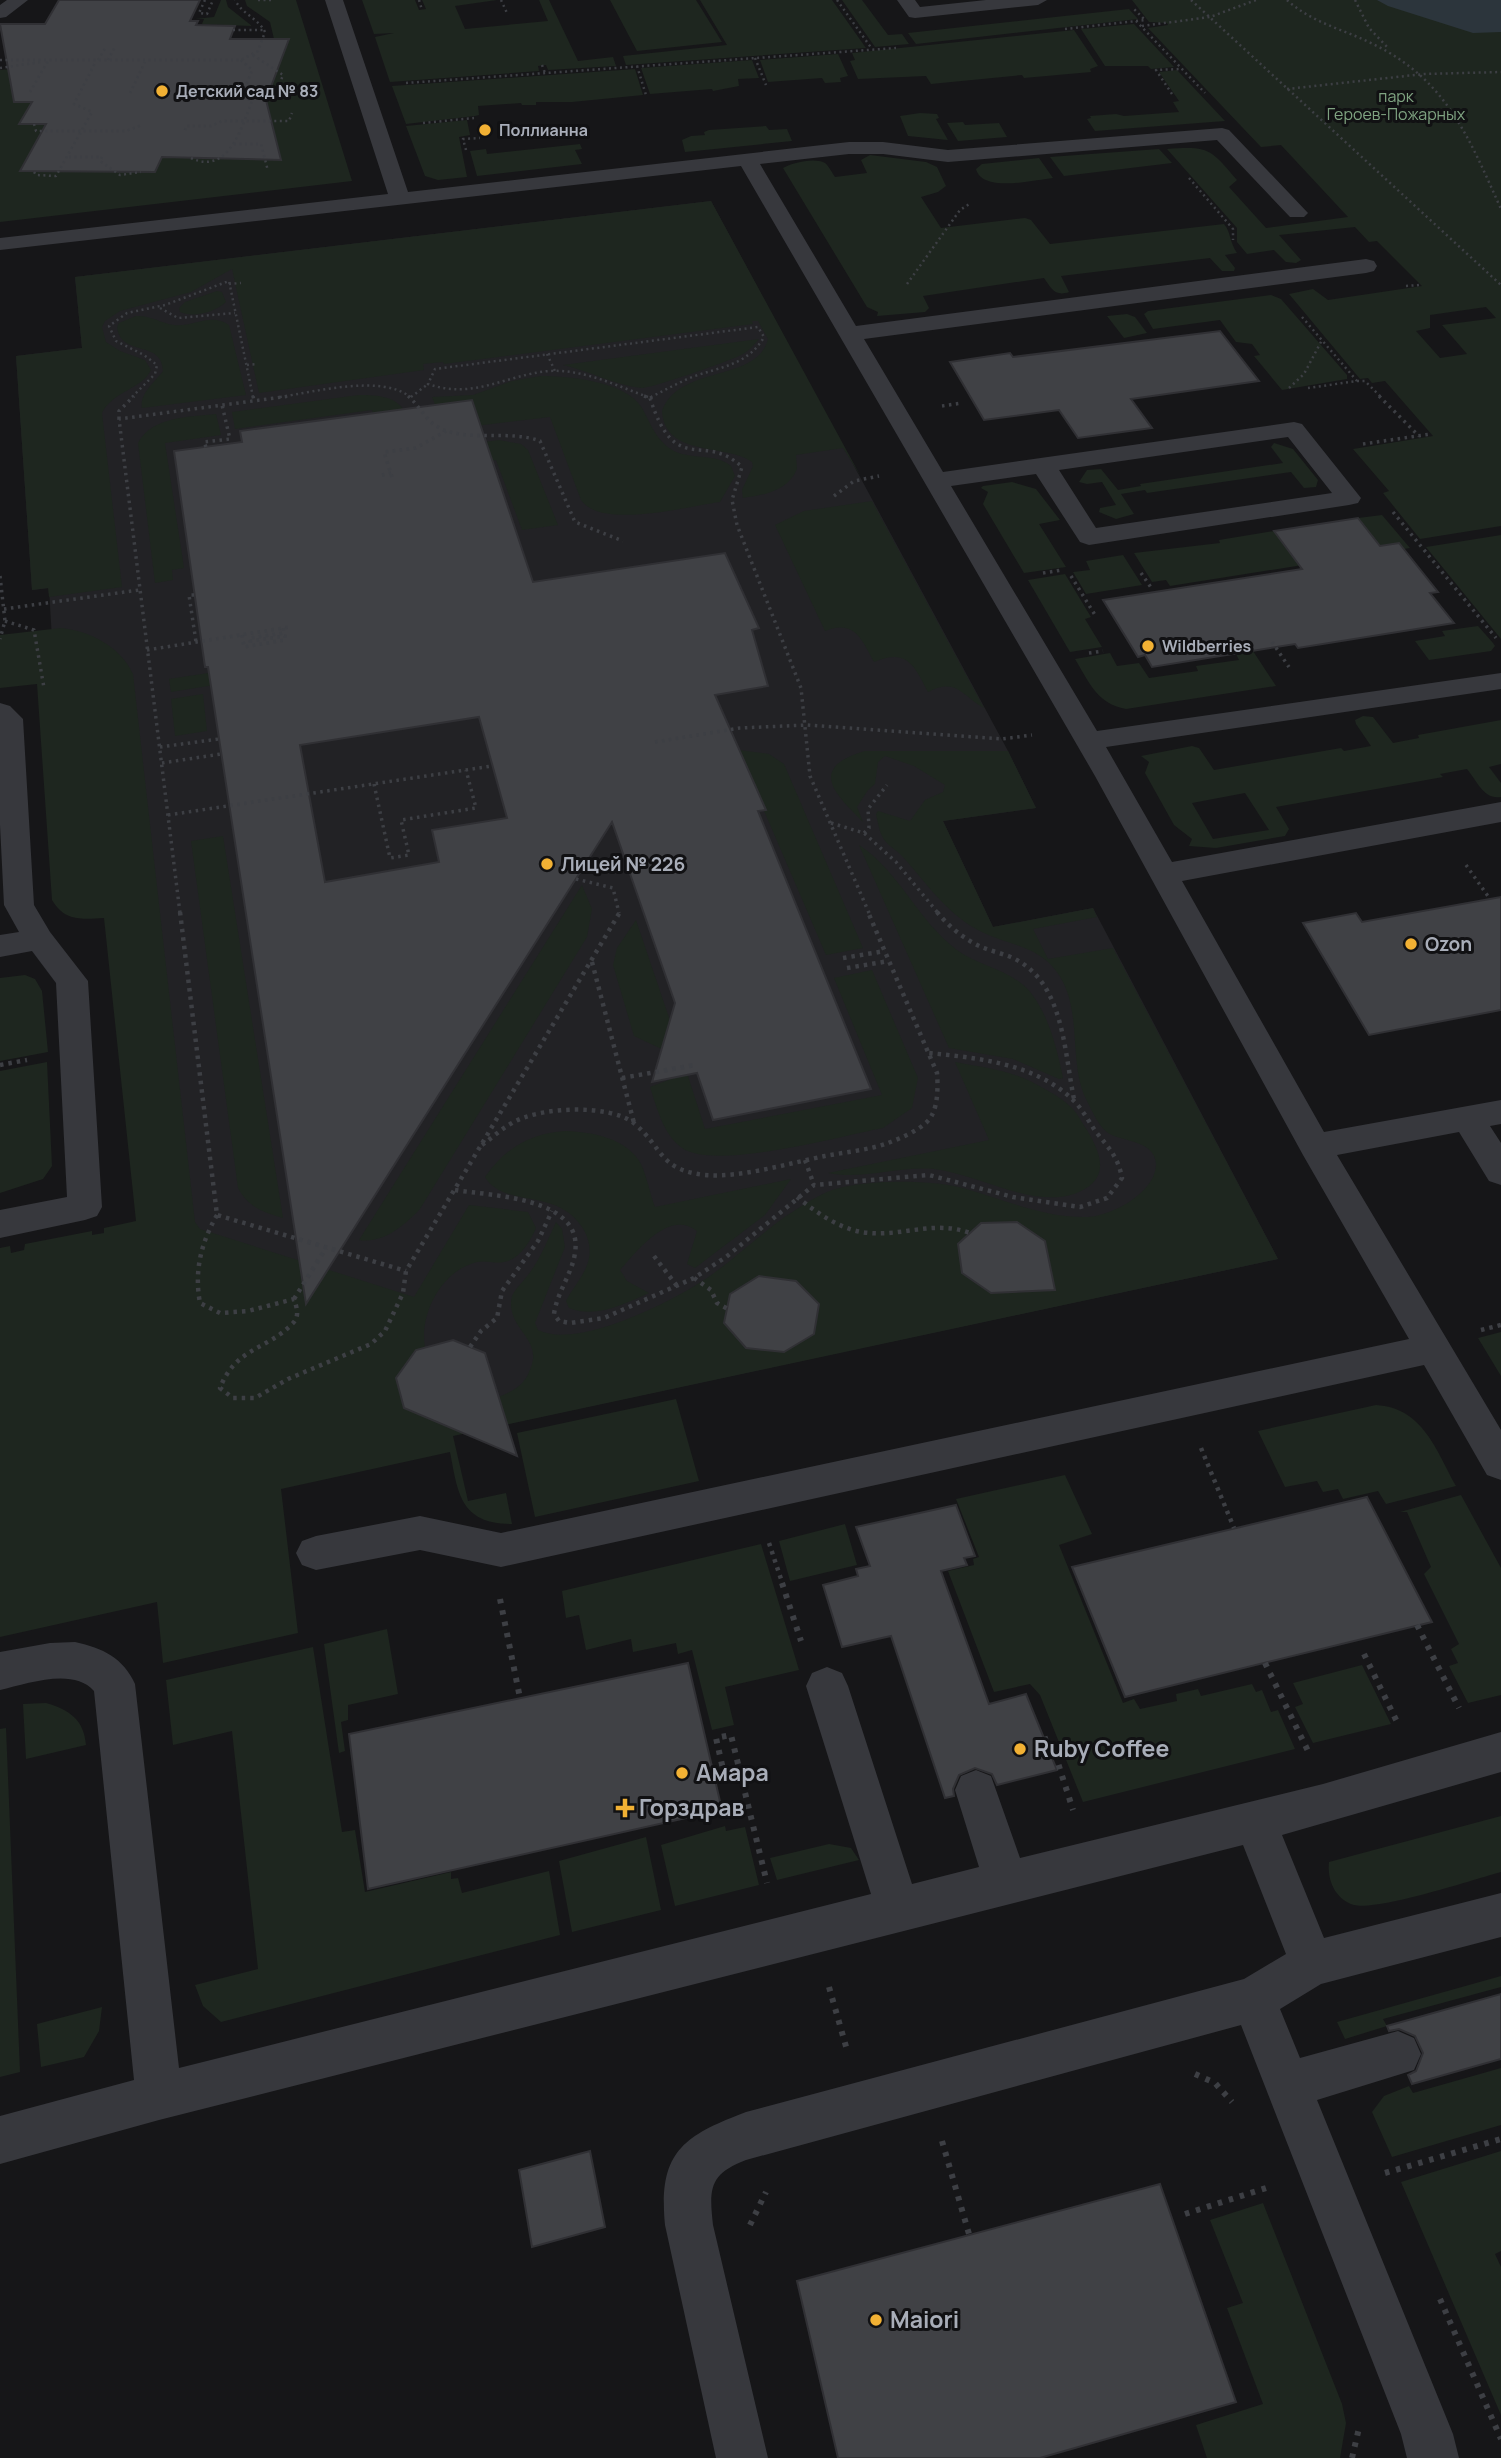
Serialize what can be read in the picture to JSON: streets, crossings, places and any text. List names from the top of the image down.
{
  "parks": ["парк Героев-Пожарных"],
  "places": {
    "other": [
      "Детский сад № 83",
      "Поллианна",
      "Wildberries",
      "Лицей № 226",
      "Ozon",
      "Ruby Coffee",
      "Амара",
      "Maiori"
    ],
    "health": ["Горздрав"]
  }
}
